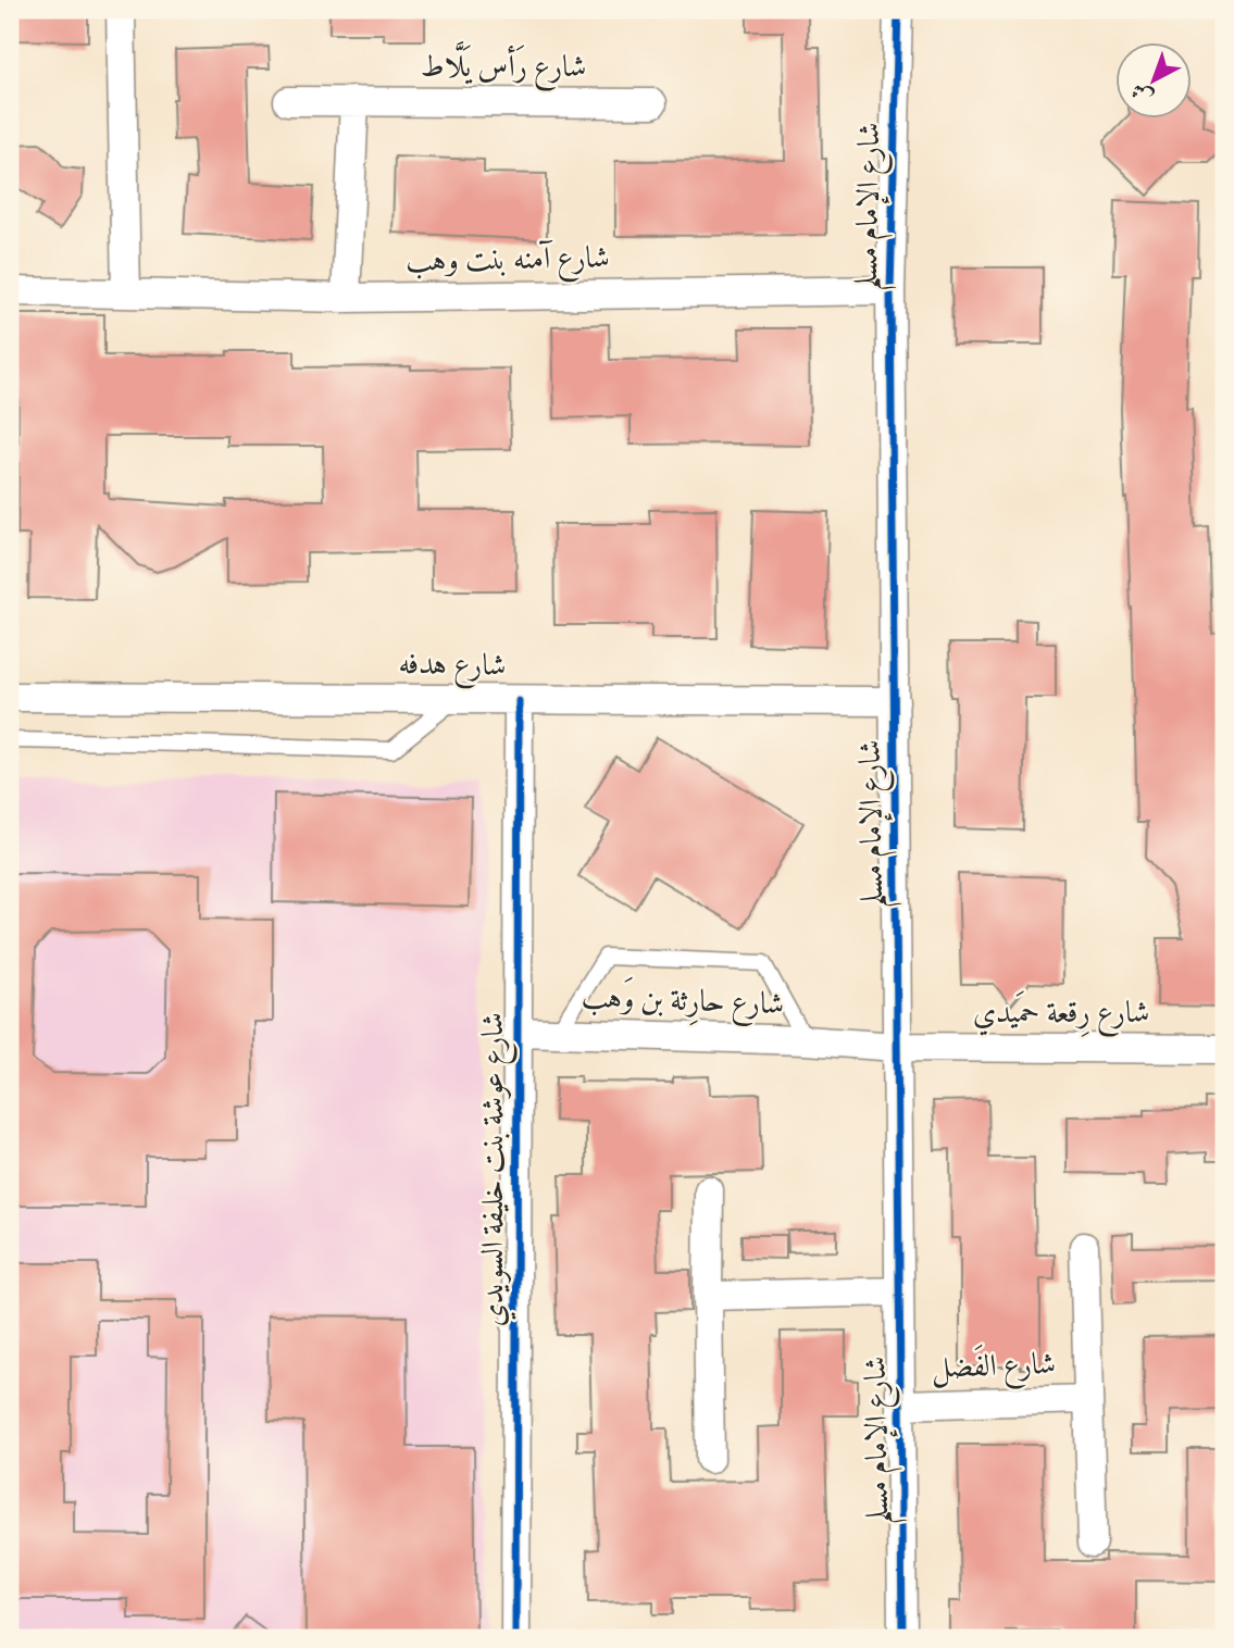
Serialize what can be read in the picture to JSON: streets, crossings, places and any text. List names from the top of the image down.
{
  "streets": {
    "street": [
      "شارع رَأس يَلَّاط",
      "شارع الإمام مسلم",
      "شارع آمنه بنت وهب",
      "شارع هدفه",
      "شارع حارِثة بن وَهب",
      "شارع رِقعة حمَيدي",
      "شارع عوشة بنت خليفة السويدي",
      "شارع الفَضل"
    ]
  },
  "crossings": [
    ["شارع الإمام مسلم", "شارع آمنه بنت وهب"],
    ["شارع الإمام مسلم", "شارع هدفه"],
    ["شارع الإمام مسلم", "شارع حارِثة بن وَهب"],
    ["شارع الإمام مسلم", "شارع رِقعة حمَيدي"],
    ["شارع الإمام مسلم", "شارع الفَضل"],
    ["شارع هدفه", "شارع عوشة بنت خليفة السويدي"],
    ["شارع حارِثة بن وَهب", "شارع رِقعة حمَيدي"],
    ["شارع حارِثة بن وَهب", "شارع عوشة بنت خليفة السويدي"]
  ],
  "north": "bottom left"
}
